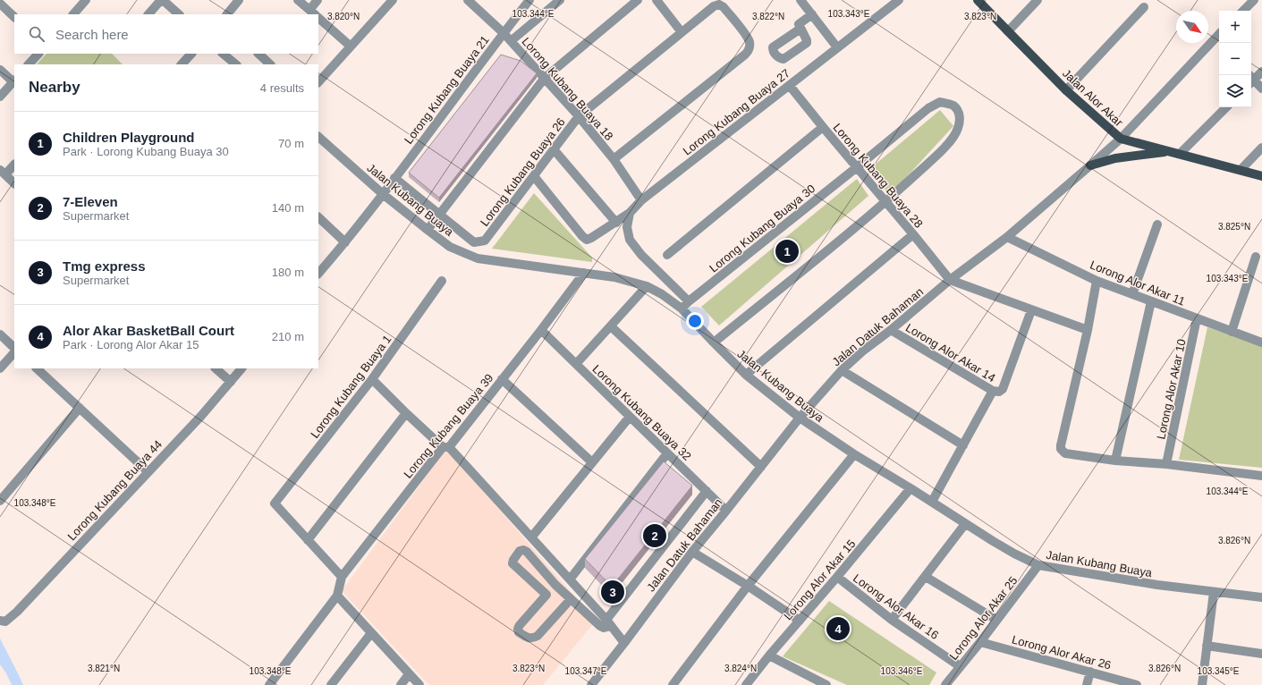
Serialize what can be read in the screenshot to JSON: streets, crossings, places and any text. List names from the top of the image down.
{
  "streets": {
    "main road": ["Jalan Alor Akar"],
    "street": [
      "Lorong Kubang Buaya 18",
      "Lorong Kubang Buaya 21",
      "Lorong Kubang Buaya 27",
      "Lorong Kubang Buaya 26",
      "Lorong Kubang Buaya 28",
      "Jalan Kubang Buaya",
      "Lorong Kubang Buaya 30",
      "Lorong Alor Akar 11",
      "Jalan Datuk Bahaman",
      "Lorong Alor Akar 14",
      "Lorong Kubang Buaya 1",
      "Lorong Alor Akar 10",
      "Lorong Kubang Buaya 32",
      "Lorong Kubang Buaya 39",
      "Lorong Kubang Buaya 44",
      "Lorong Alor Akar 15",
      "Lorong Alor Akar 16",
      "Lorong Alor Akar 25",
      "Lorong Alor Akar 26"
    ]
  },
  "crossings": [
    ["Lorong Kubang Buaya 18", "Lorong Kubang Buaya 21"],
    ["Lorong Kubang Buaya 18", "Lorong Kubang Buaya 27"],
    ["Lorong Kubang Buaya 18", "Lorong Kubang Buaya 26"],
    ["Lorong Kubang Buaya 21", "Jalan Kubang Buaya"],
    ["Jalan Alor Akar", "Jalan Datuk Bahaman"],
    ["Lorong Kubang Buaya 27", "Lorong Kubang Buaya 26"],
    ["Lorong Kubang Buaya 27", "Lorong Kubang Buaya 28"],
    ["Lorong Kubang Buaya 28", "Lorong Kubang Buaya 30"],
    ["Lorong Kubang Buaya 28", "Jalan Datuk Bahaman"],
    ["Jalan Kubang Buaya", "Lorong Kubang Buaya 30"],
    ["Jalan Kubang Buaya", "Jalan Datuk Bahaman"],
    ["Jalan Kubang Buaya", "Lorong Kubang Buaya 39"],
    ["Jalan Kubang Buaya", "Lorong Alor Akar 15"],
    ["Jalan Kubang Buaya", "Lorong Alor Akar 25"],
    ["Lorong Alor Akar 11", "Jalan Datuk Bahaman"],
    ["Lorong Alor Akar 11", "Lorong Alor Akar 10"],
    ["Jalan Datuk Bahaman", "Lorong Alor Akar 14"],
    ["Jalan Datuk Bahaman", "Lorong Kubang Buaya 32"],
    ["Lorong Kubang Buaya 32", "Lorong Kubang Buaya 39"],
    ["Lorong Alor Akar 15", "Lorong Alor Akar 16"],
    ["Lorong Alor Akar 16", "Lorong Alor Akar 25"],
    ["Lorong Alor Akar 25", "Lorong Alor Akar 26"]
  ],
  "north": "bottom right",
  "page": {
    "map_buttons": ["+", "−"],
    "search": "Search here",
    "heading": ["Nearby", "4 results"],
    "list": [
      {
        "mark": "1",
        "name": "Children Playground",
        "note": "Park · Lorong Kubang Buaya 30",
        "value": "70 m"
      },
      {
        "mark": "2",
        "name": "7-Eleven",
        "note": "Supermarket",
        "value": "140 m"
      },
      {
        "mark": "3",
        "name": "Tmg express",
        "note": "Supermarket",
        "value": "180 m"
      },
      {
        "mark": "4",
        "name": "Alor Akar BasketBall Court",
        "note": "Park · Lorong Alor Akar 15",
        "value": "210 m"
      }
    ],
    "pins": [
      "1",
      "2",
      "3",
      "4"
    ]
  },
  "coordinates": [
    "103.344°E",
    "103.343°E",
    "3.820°N",
    "3.822°N",
    "3.823°N",
    "3.825°N",
    "103.348°E",
    "3.826°N",
    "3.821°N",
    "3.824°N",
    "103.347°E",
    "103.346°E",
    "103.345°E"
  ]
}
